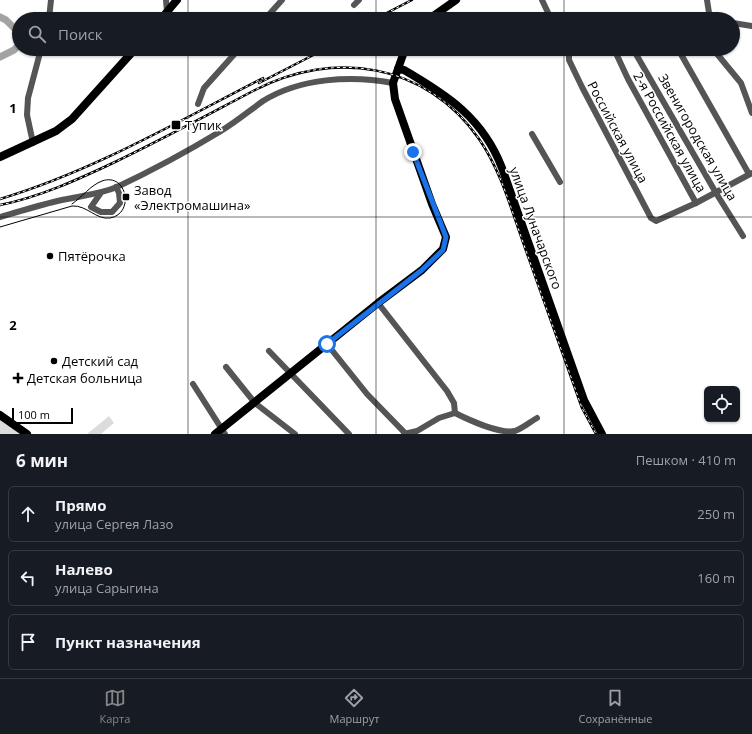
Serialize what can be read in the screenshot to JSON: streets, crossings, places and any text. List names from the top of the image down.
{
  "streets": {
    "main road": ["улица Луначарского"],
    "street": ["Российская улица", "2-я Российская улица", "Звенигородская улица"]
  },
  "crossings": [
    ["Российская улица", "2-я Российская улица"]
  ],
  "places": {
    "transit": ["Тупик", "Завод «Электромашина»"],
    "other": ["Пятёрочка", "Детский сад"],
    "health": ["Детская больница"]
  },
  "scale_bar": "100 m",
  "page": {
    "search": "Поиск",
    "scale": "100 m",
    "heading": ["6 мин", "Пешком · 410 m"],
    "list": [
      ["Прямо", "улица Сергея Лазо", "250 m"],
      ["Налево", "улица Сарыгина", "160 m"],
      "Пункт назначения"
    ],
    "nav": ["Карта", "Маршрут", "Сохранённые"]
  },
  "grid": {
    "rows": ["1", "2"]
  }
}
